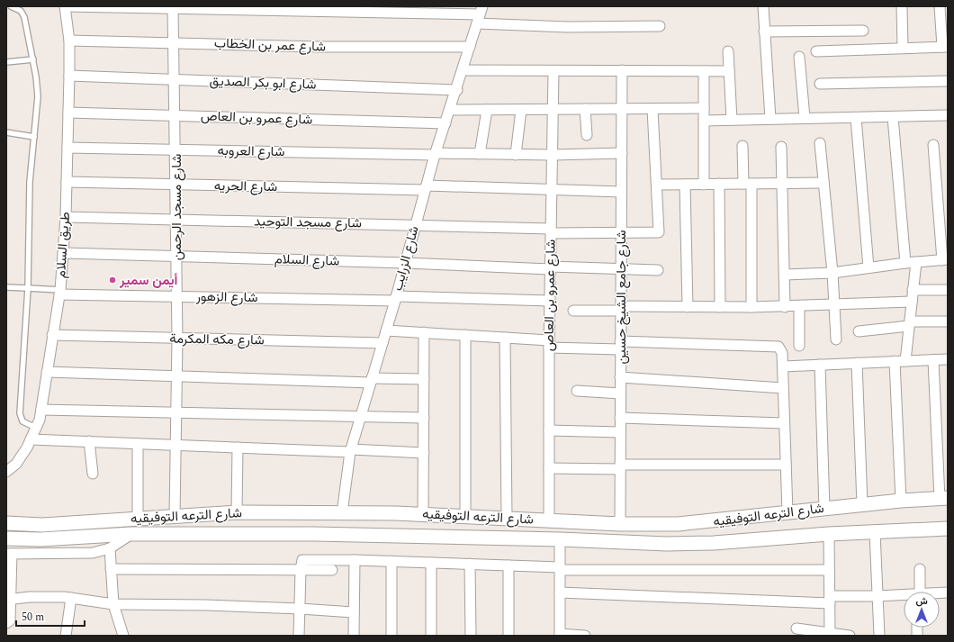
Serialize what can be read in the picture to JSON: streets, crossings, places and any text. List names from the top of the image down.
{
  "streets": {
    "main road": ["شارع الترعه التوفيقيه"],
    "street": [
      "شارع عمر بن الخطاب",
      "شارع ابو بكر الصديق",
      "شارع عمرو بن العاص",
      "شارع العروبه",
      "شارع الحريه",
      "شارع مسجد الرحمن",
      "شارع مسجد التوحيد",
      "طريق السلام",
      "شارع الزرايب",
      "شارع السلام",
      "شارع الزهور",
      "شارع جامع الشيخ حسين",
      "شارع مكه المكرمة"
    ]
  },
  "crossings": [
    ["شارع عمر بن الخطاب", "شارع مسجد الرحمن"],
    ["شارع عمر بن الخطاب", "طريق السلام"],
    ["شارع عمر بن الخطاب", "شارع الزرايب"],
    ["شارع ابو بكر الصديق", "شارع مسجد الرحمن"],
    ["شارع ابو بكر الصديق", "طريق السلام"],
    ["شارع ابو بكر الصديق", "شارع الزرايب"],
    ["شارع عمرو بن العاص", "شارع العروبه"],
    ["شارع عمرو بن العاص", "شارع الحريه"],
    ["شارع عمرو بن العاص", "شارع مسجد الرحمن"],
    ["شارع عمرو بن العاص", "شارع مسجد التوحيد"],
    ["شارع عمرو بن العاص", "طريق السلام"],
    ["شارع عمرو بن العاص", "شارع الزرايب"],
    ["شارع عمرو بن العاص", "شارع السلام"],
    ["شارع عمرو بن العاص", "شارع الزهور"],
    ["شارع عمرو بن العاص", "شارع الترعه التوفيقيه"],
    ["شارع العروبه", "شارع مسجد الرحمن"],
    ["شارع العروبه", "طريق السلام"],
    ["شارع العروبه", "شارع الزرايب"],
    ["شارع العروبه", "شارع جامع الشيخ حسين"],
    ["شارع الحريه", "شارع مسجد الرحمن"],
    ["شارع الحريه", "طريق السلام"],
    ["شارع الحريه", "شارع الزرايب"],
    ["شارع الحريه", "شارع جامع الشيخ حسين"],
    ["شارع مسجد الرحمن", "شارع مسجد التوحيد"],
    ["شارع مسجد الرحمن", "شارع السلام"],
    ["شارع مسجد الرحمن", "شارع الزهور"],
    ["شارع مسجد الرحمن", "شارع مكه المكرمة"],
    ["شارع مسجد الرحمن", "شارع الترعه التوفيقيه"],
    ["شارع مسجد التوحيد", "طريق السلام"],
    ["شارع مسجد التوحيد", "شارع الزرايب"],
    ["شارع مسجد التوحيد", "شارع جامع الشيخ حسين"],
    ["طريق السلام", "شارع السلام"],
    ["طريق السلام", "شارع الزهور"],
    ["طريق السلام", "شارع مكه المكرمة"],
    ["شارع الزرايب", "شارع السلام"],
    ["شارع الزرايب", "شارع الزهور"],
    ["شارع الزرايب", "شارع مكه المكرمة"],
    ["شارع الزرايب", "شارع الترعه التوفيقيه"],
    ["شارع جامع الشيخ حسين", "شارع الترعه التوفيقيه"]
  ],
  "places": ["أيمن سمير"],
  "scale_bar": "50 m",
  "north": "top"
}
